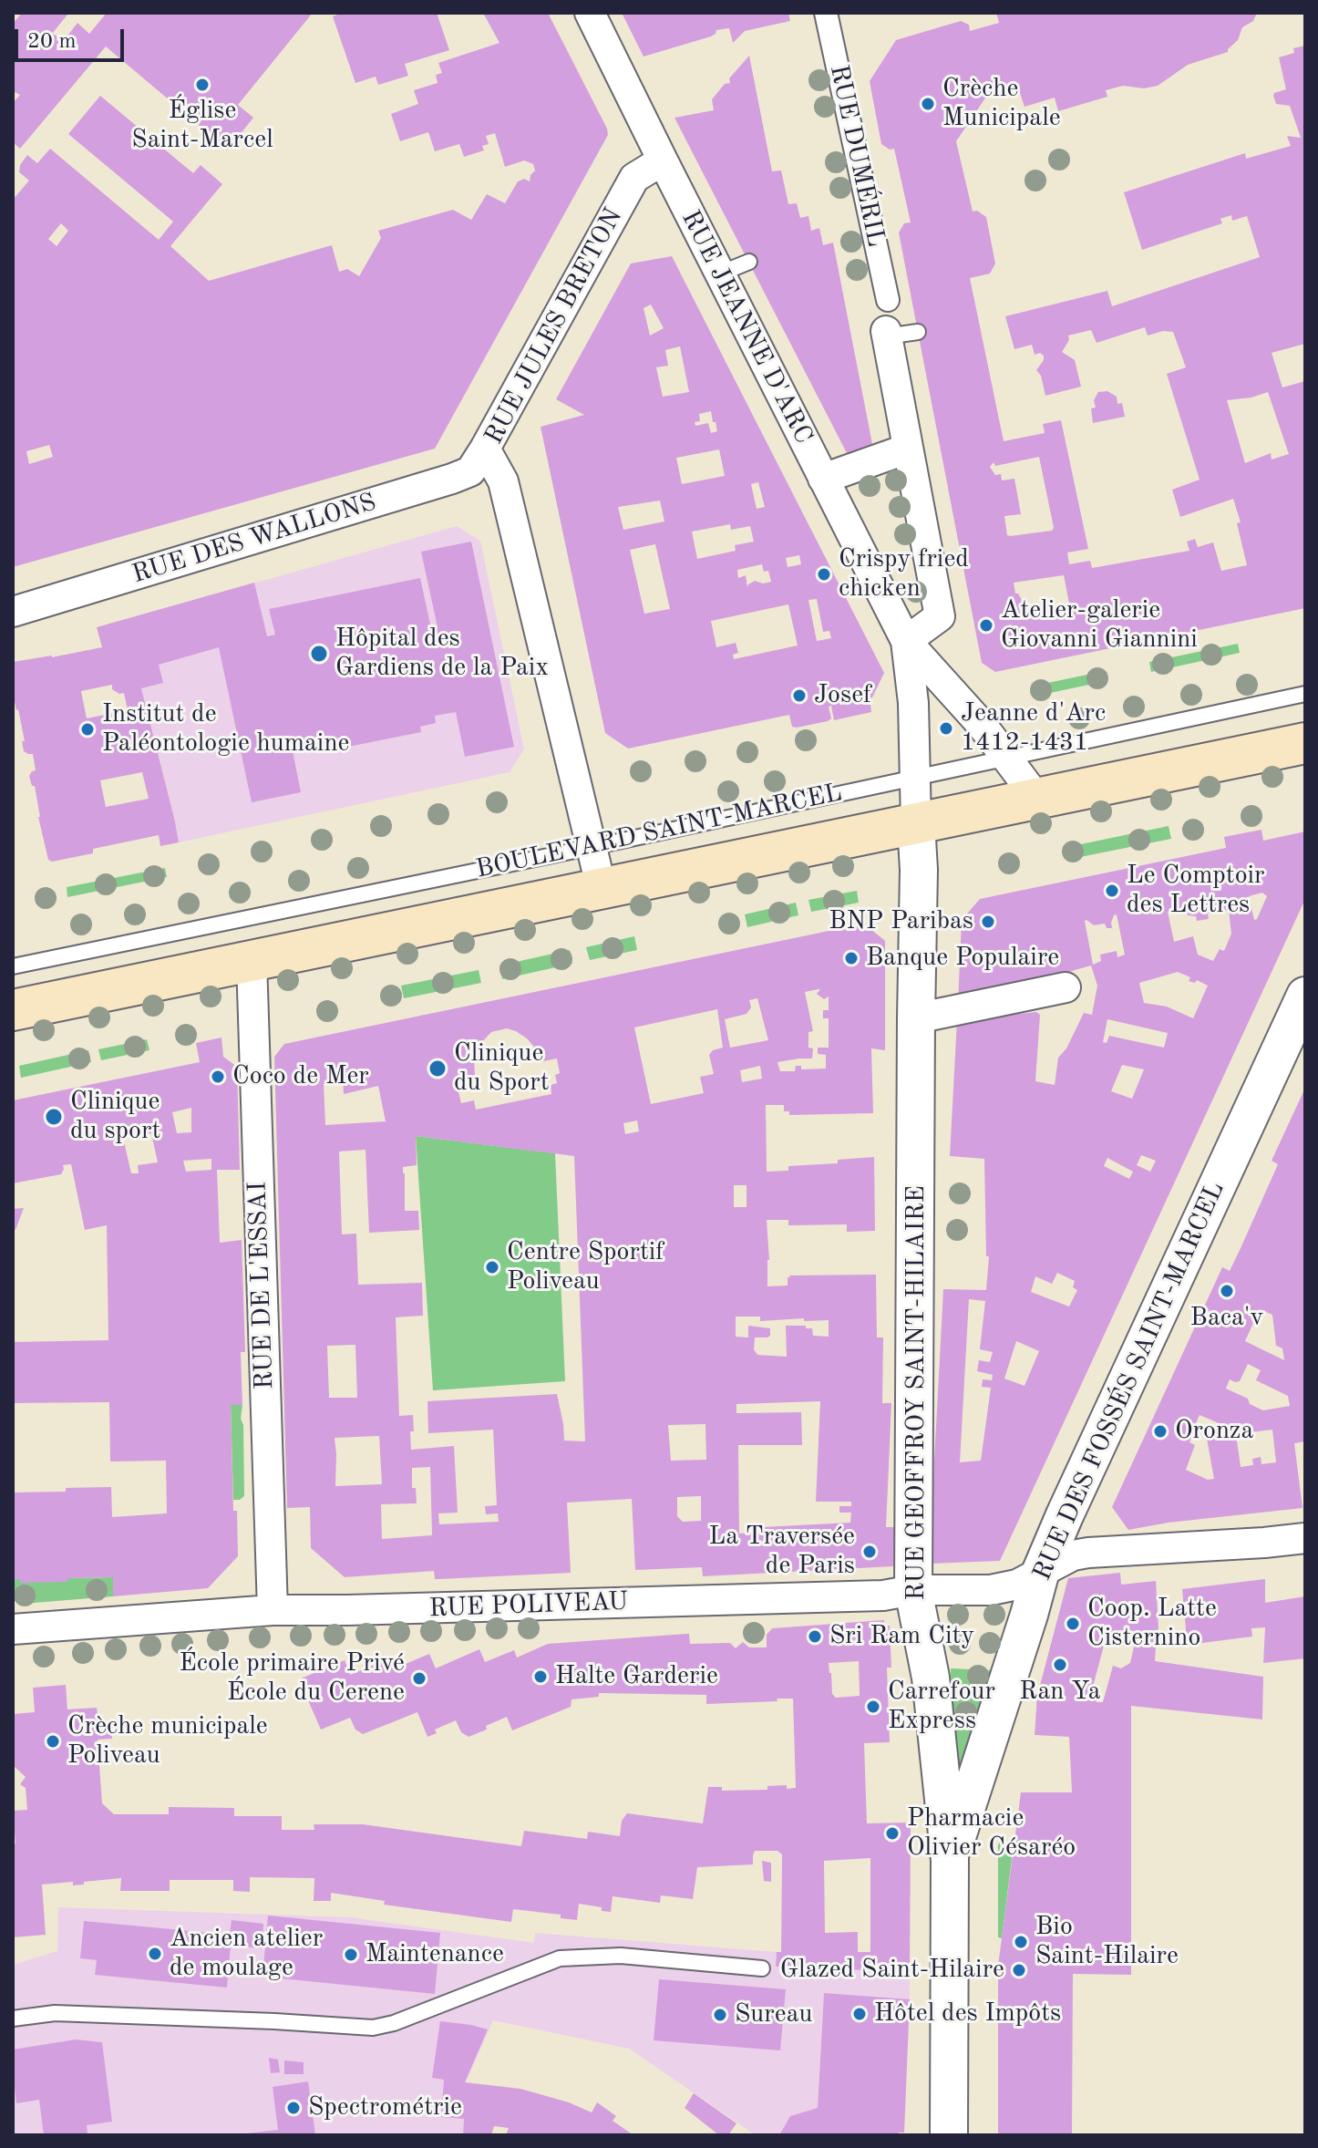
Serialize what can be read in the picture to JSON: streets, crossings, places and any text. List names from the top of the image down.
{
  "streets": {
    "main road": ["BOULEVARD SAINT-MARCEL"],
    "street": [
      "RUE DUMÉRIL",
      "RUE JULES BRETON",
      "RUE JEANNE D'ARC",
      "RUE DES WALLONS",
      "RUE DE L'ESSAI",
      "RUE DES FOSSÉS SAINT-MARCEL",
      "RUE GEOFFROY SAINT-HILAIRE",
      "RUE POLIVEAU"
    ]
  },
  "crossings": [
    ["RUE JULES BRETON", "RUE JEANNE D'ARC"],
    ["RUE JULES BRETON", "RUE DES WALLONS"],
    ["RUE JULES BRETON", "BOULEVARD SAINT-MARCEL"],
    ["RUE JEANNE D'ARC", "BOULEVARD SAINT-MARCEL"],
    ["RUE JEANNE D'ARC", "RUE GEOFFROY SAINT-HILAIRE"],
    ["BOULEVARD SAINT-MARCEL", "RUE DE L'ESSAI"],
    ["BOULEVARD SAINT-MARCEL", "RUE GEOFFROY SAINT-HILAIRE"],
    ["RUE DE L'ESSAI", "RUE POLIVEAU"],
    ["RUE DES FOSSÉS SAINT-MARCEL", "RUE GEOFFROY SAINT-HILAIRE"],
    ["RUE DES FOSSÉS SAINT-MARCEL", "RUE POLIVEAU"],
    ["RUE GEOFFROY SAINT-HILAIRE", "RUE POLIVEAU"]
  ],
  "places": [
    "Église Saint-Marcel",
    "Crèche Municipale",
    "Crispy fried chicken",
    "Atelier-galerie Giovanni Giannini",
    "Hôpital des Gardiens de la Paix",
    "Josef",
    "Jeanne d'Arc 1412-1431",
    "Institut de Paléontologie humaine",
    "Le Comptoir des Lettres",
    "BNP Paribas",
    "Banque Populaire",
    "Clinique du Sport",
    "Coco de Mer",
    "Clinique du sport",
    "Centre Sportif Poliveau",
    "Baca'v",
    "Oronza",
    "La Traversée de Paris",
    "Coop. Latte Cisternino",
    "Sri Ram City",
    "Ran Ya",
    "Halte Garderie",
    "École primaire Privé École du Cerene",
    "Carrefour Express",
    "Crèche municipale Poliveau",
    "Pharmacie Olivier Césaréo",
    "Bio Saint-Hilaire",
    "Ancien atelier de moulage",
    "Maintenance",
    "Glazed Saint-Hilaire",
    "Hôtel des Impôts",
    "Sureau",
    "Spectrométrie"
  ],
  "scale_bar": "20 m"
}
